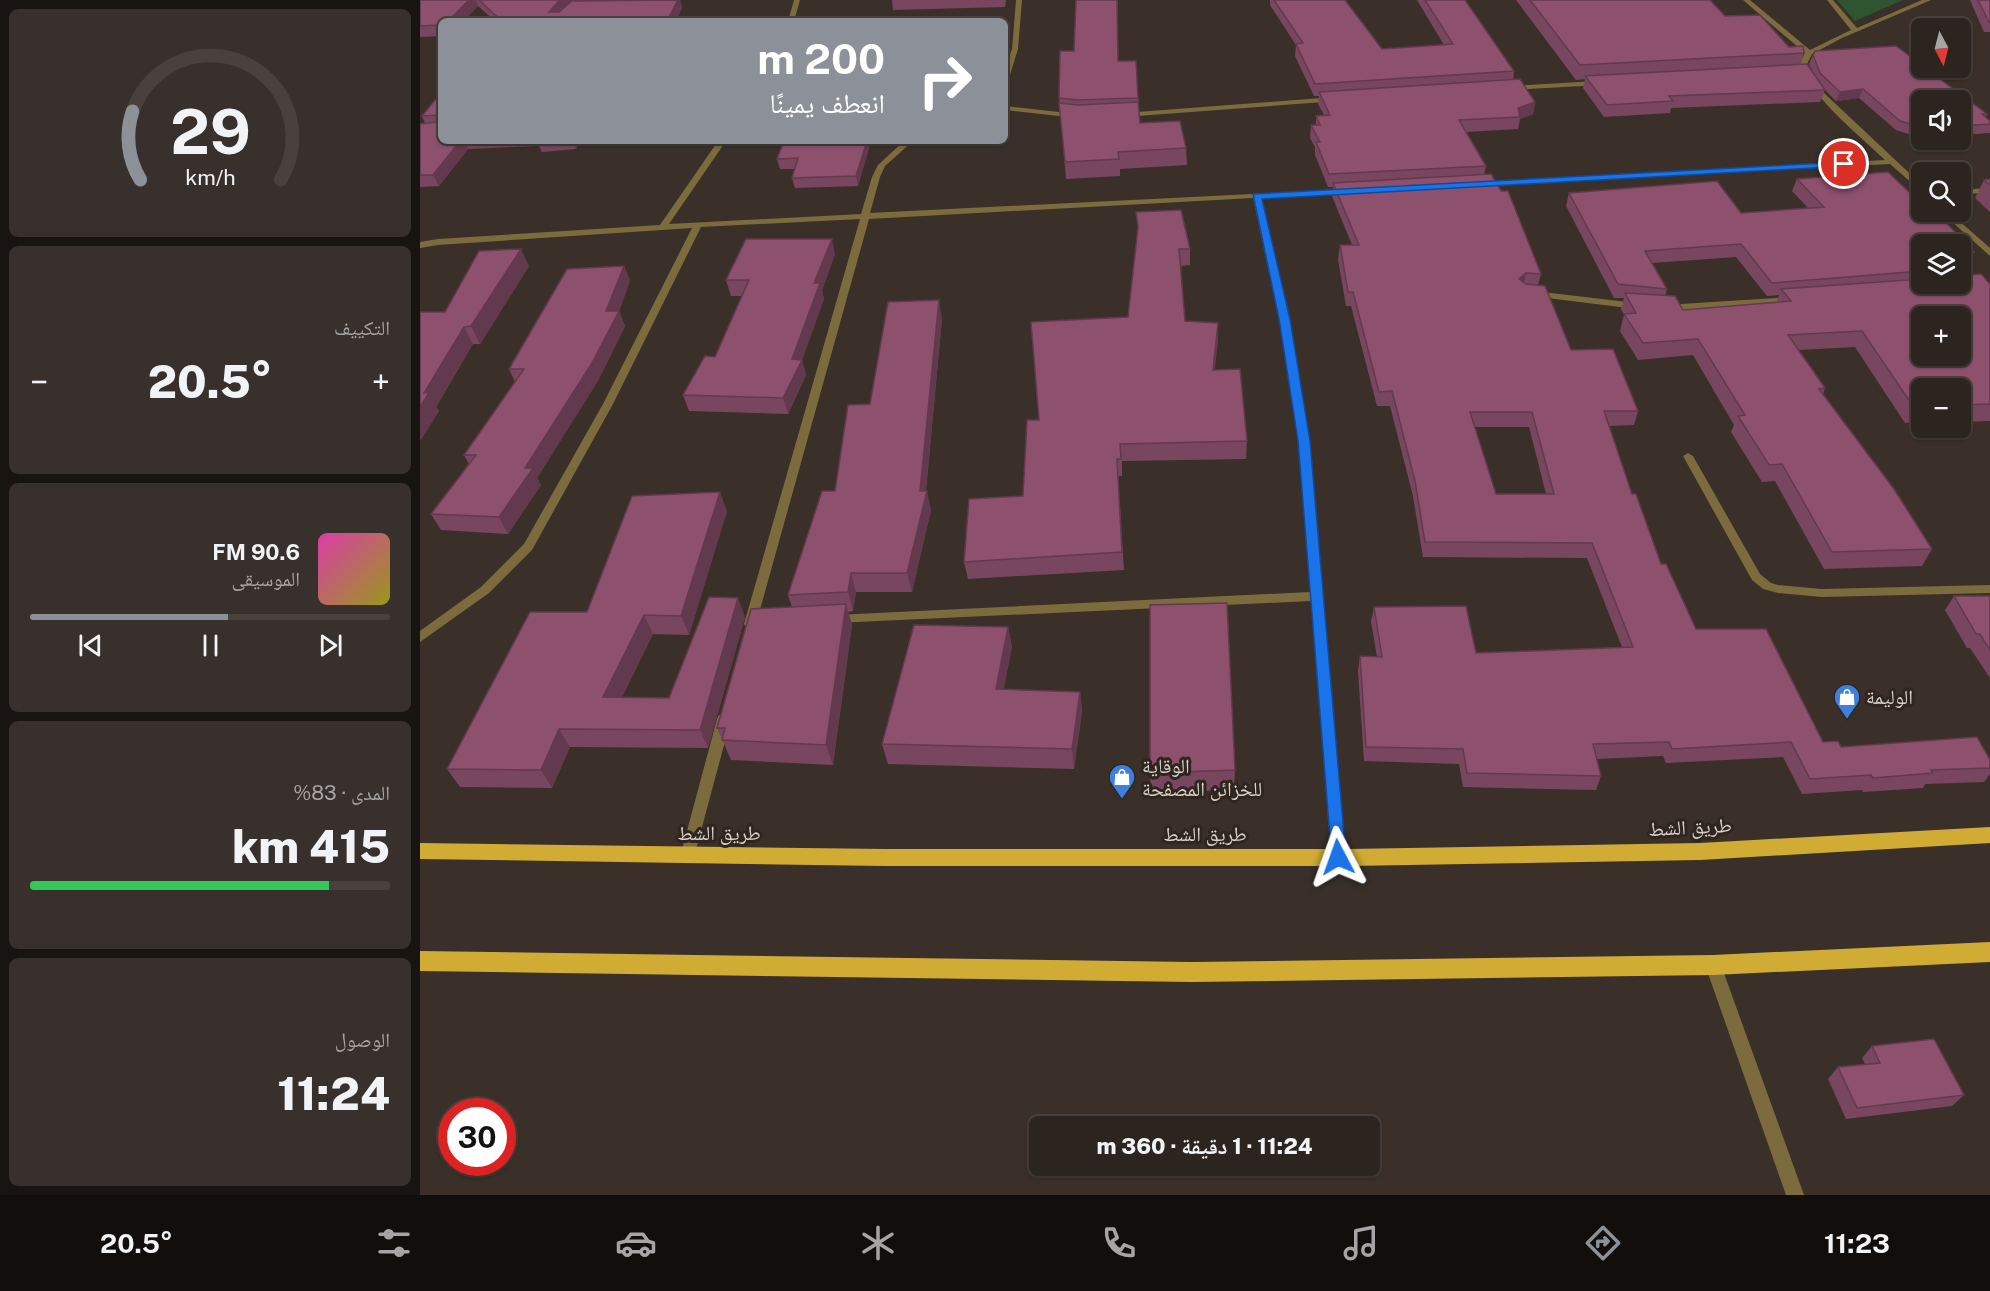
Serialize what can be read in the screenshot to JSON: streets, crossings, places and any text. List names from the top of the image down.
{
  "streets": {
    "highway": ["طريق الشط"]
  },
  "places": {
    "shop": ["الوليمة", "الوقاية للخزائن المصفحة"]
  },
  "north": "bottom",
  "page": {
    "map_buttons": ["+", "−"],
    "turn": ["200 m", "انعطف يمينًا"],
    "tile": [
      "التكييف",
      ["المدى · 83%", "415 km"],
      ["الوصول", "11:24"]
    ],
    "heat": ["−", "20.5°", "+"],
    "song": ["90.6 FM", "الموسيقى"],
    "limit": "30",
    "trip": "11:24 · 1 دقيقة · 360 m",
    "tabs": ["11:23", "20.5°"],
    "gauge": ["29", "km/h"]
  }
}
